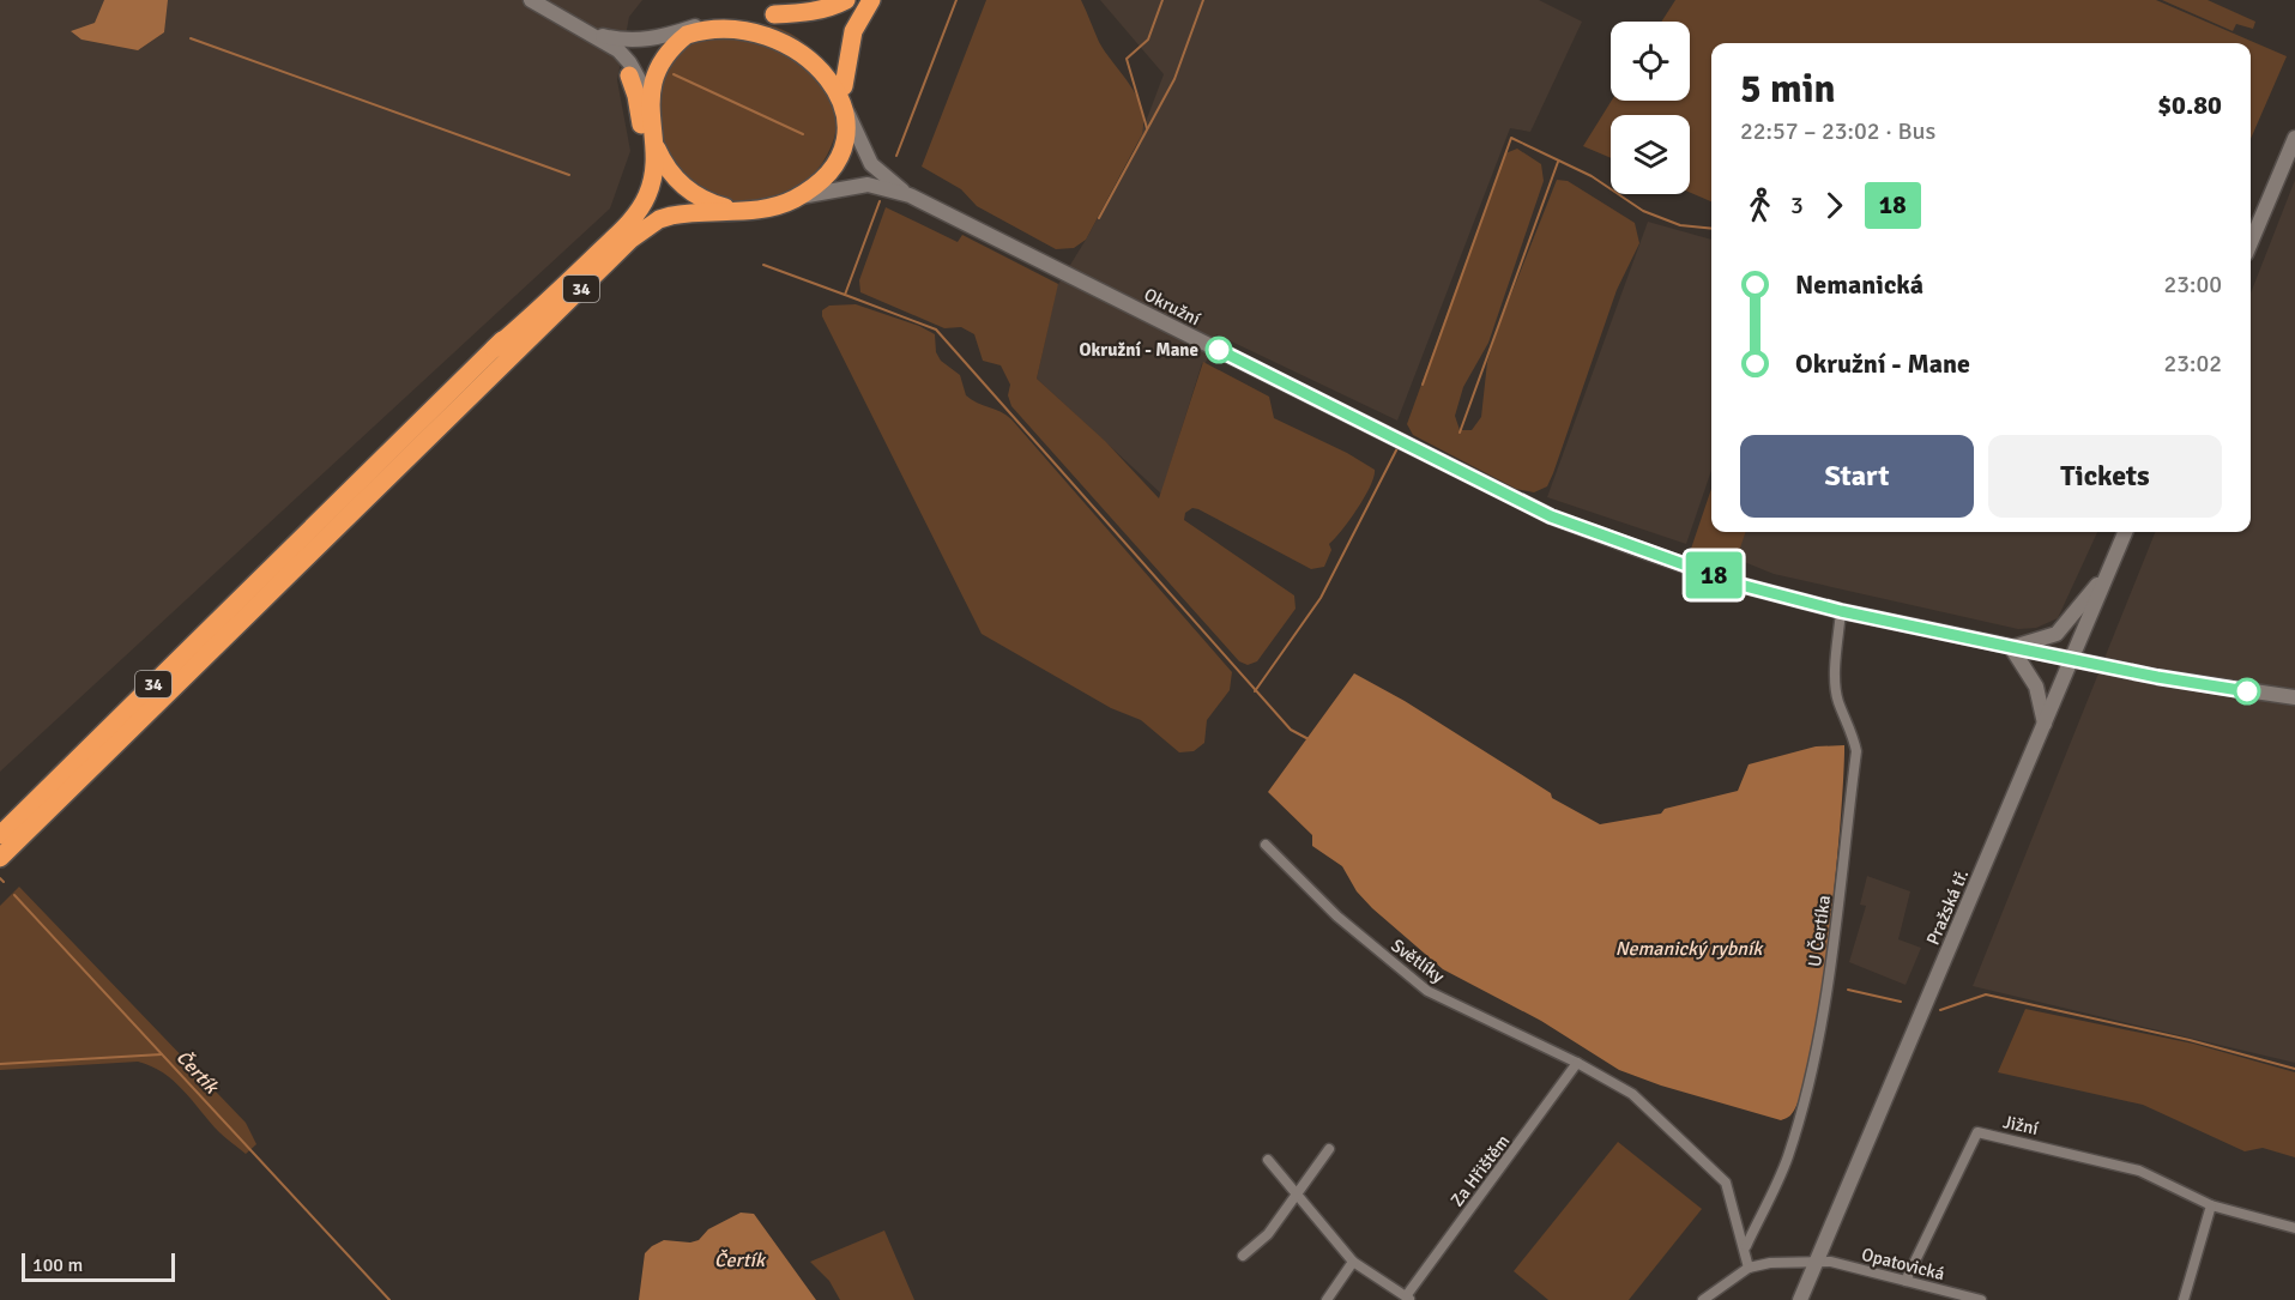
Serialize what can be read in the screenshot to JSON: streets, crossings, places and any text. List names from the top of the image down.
{
  "streets": {
    "highway": ["34"],
    "main road": ["Okružní", "Pražská tř."],
    "street": [
      "U Čertíka",
      "Světlíky",
      "Jižní",
      "Za Hřištěm",
      "Opatovická"
    ]
  },
  "crossings": [
    ["34", "Okružní"],
    ["Okružní", "Pražská tř."],
    ["Okružní", "U Čertíka"],
    ["Pražská tř.", "Opatovická"],
    ["Světlíky", "Za Hřištěm"],
    ["Jižní", "Opatovická"]
  ],
  "water": ["Nemanický rybník", "Čertík"],
  "places": ["Okružní - Mane"],
  "lines": ["bus line 18"],
  "scale_bar": "100 m",
  "page": {
    "on_map": "18",
    "heading": ["5 min", "22:57 – 23:02 · Bus", "$0.80"],
    "legs": ["3", "18"],
    "list": [
      {
        "name": "Nemanická",
        "value": "23:00"
      },
      {
        "name": "Okružní - Mane",
        "value": "23:02"
      }
    ],
    "buttons": ["Start", "Tickets"],
    "scale": "100 m"
  }
}
